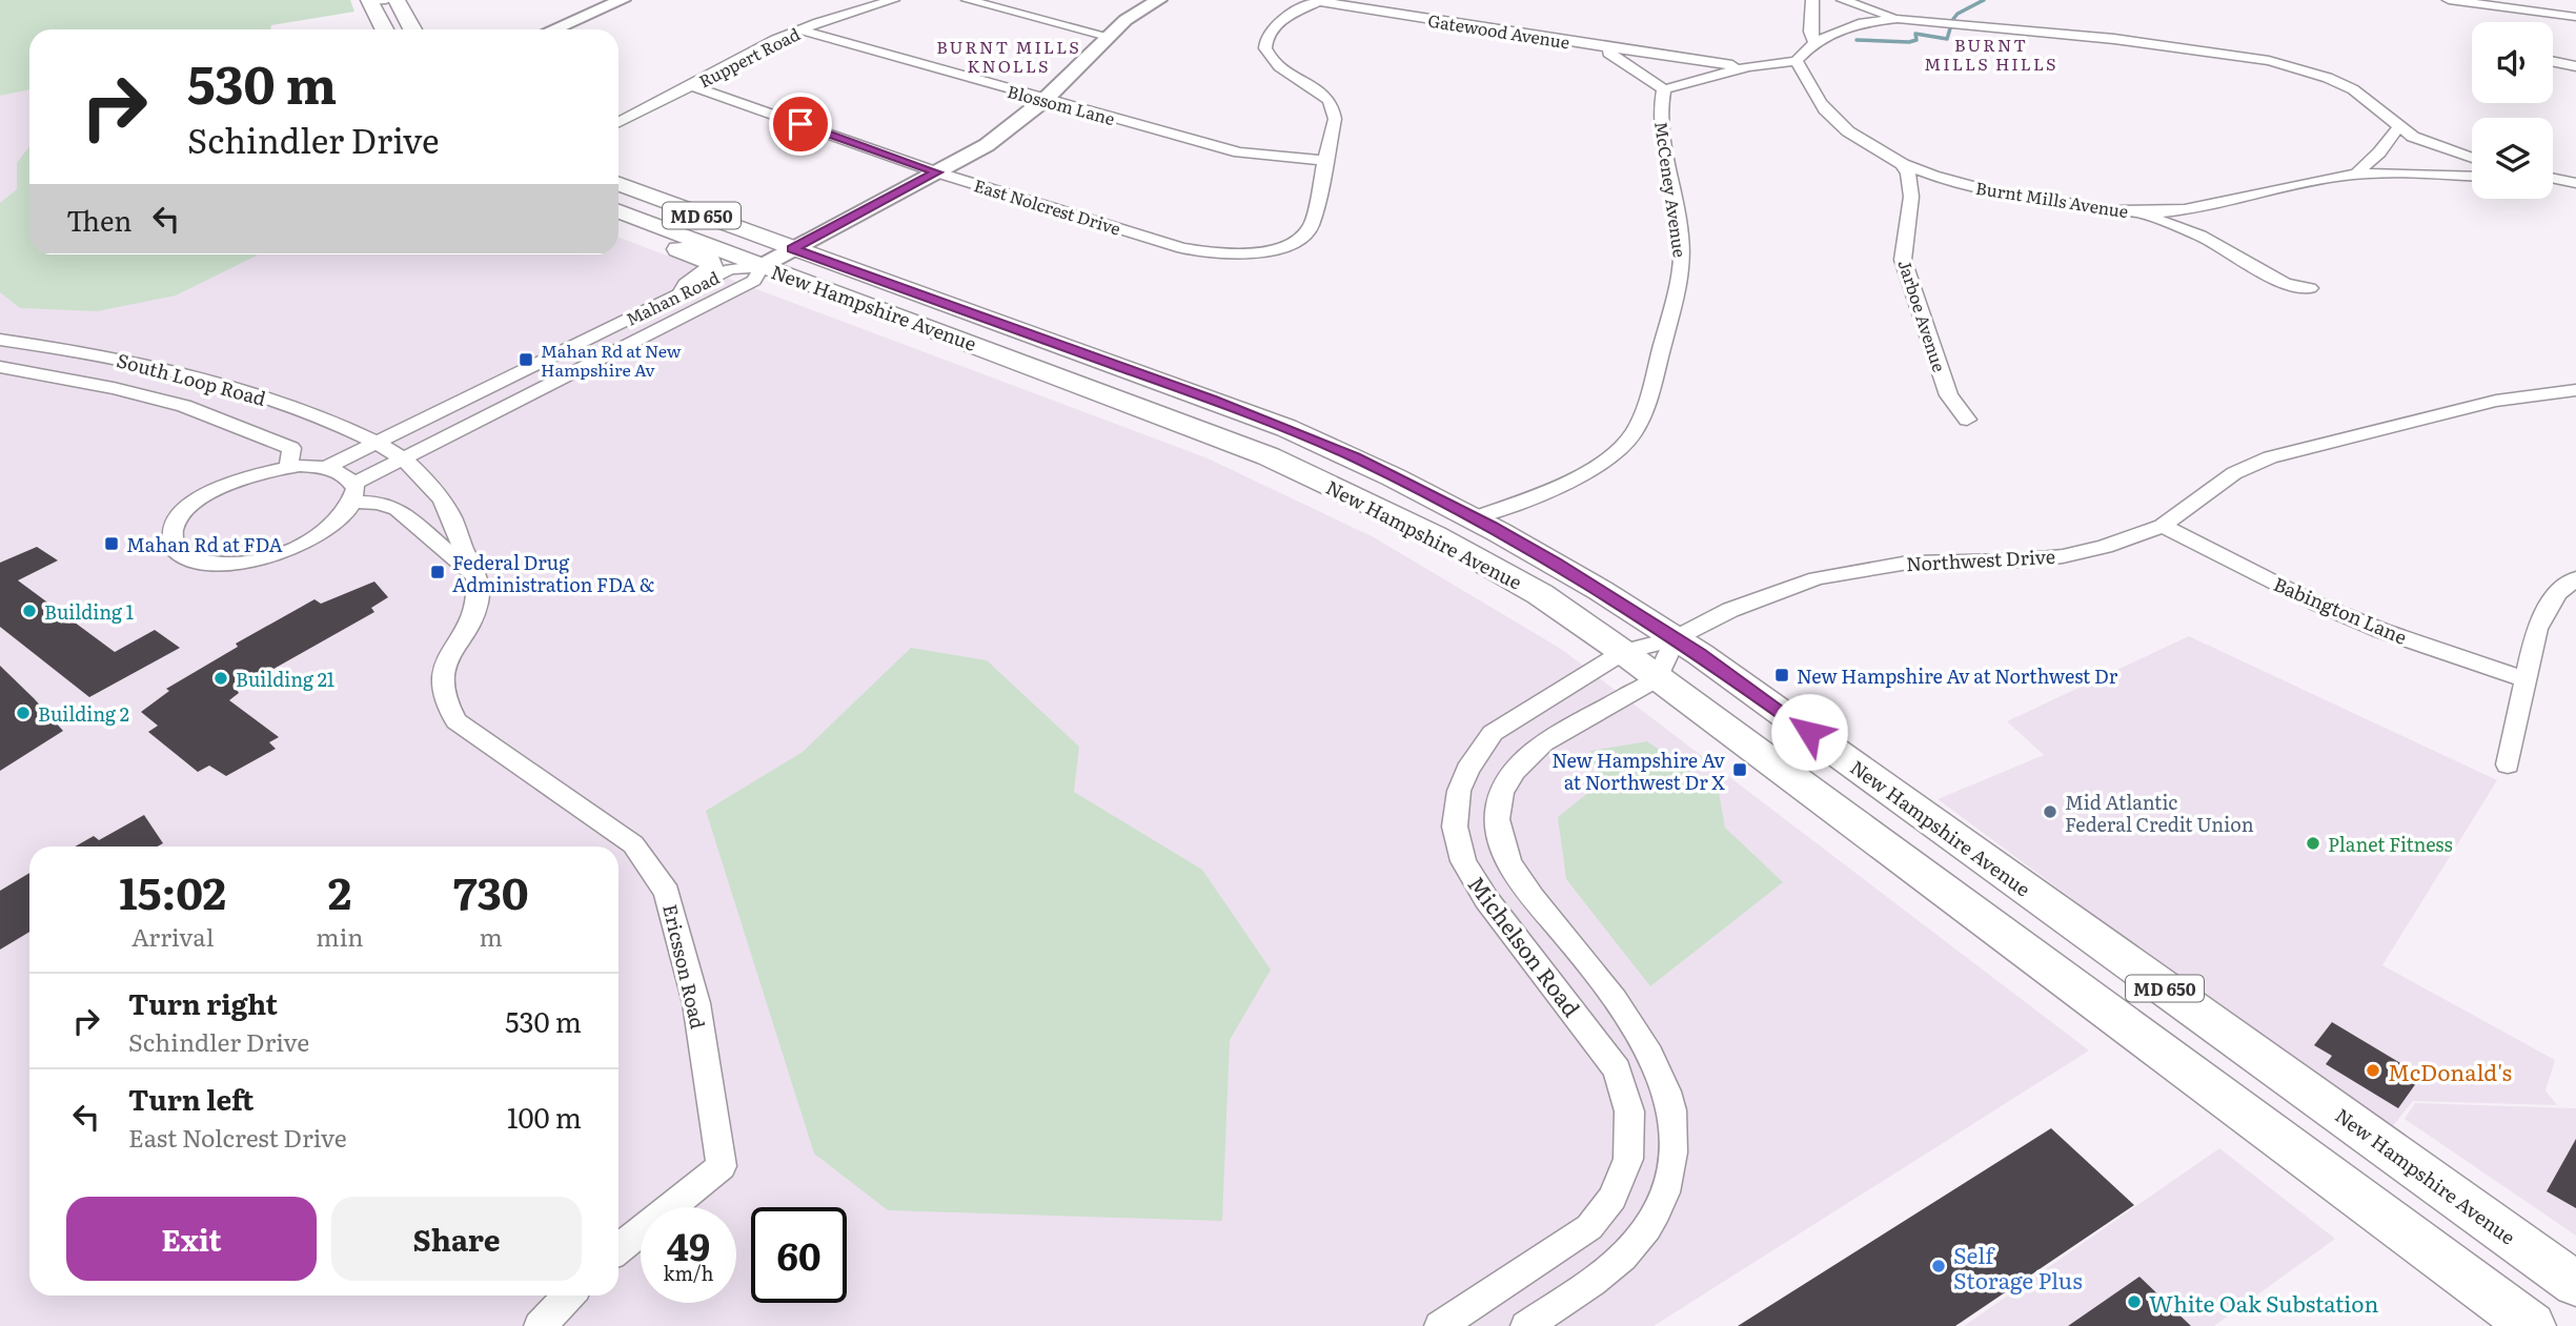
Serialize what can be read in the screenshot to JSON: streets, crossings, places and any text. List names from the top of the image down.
{
  "streets": {
    "main road": ["MD 650", "New Hampshire Avenue"],
    "street": [
      "Gatewood Avenue",
      "Ruppert Road",
      "Blossom Lane",
      "McCeney Avenue",
      "Burnt Mills Avenue",
      "East Nolcrest Drive",
      "Mahan Road",
      "Jarboe Avenue",
      "South Loop Road",
      "Northwest Drive",
      "Babington Lane",
      "Michelson Road",
      "Ericsson Road"
    ]
  },
  "crossings": [
    ["Gatewood Avenue", "McCeney Avenue"],
    ["Gatewood Avenue", "East Nolcrest Drive"],
    ["Ruppert Road", "Blossom Lane"],
    ["Ruppert Road", "East Nolcrest Drive"],
    ["Blossom Lane", "East Nolcrest Drive"],
    ["McCeney Avenue", "New Hampshire Avenue"],
    ["Burnt Mills Avenue", "Jarboe Avenue"],
    ["Mahan Road", "New Hampshire Avenue"],
    ["Mahan Road", "South Loop Road"],
    ["New Hampshire Avenue", "Northwest Drive"],
    ["New Hampshire Avenue", "Michelson Road"],
    ["Northwest Drive", "Babington Lane"],
    ["Northwest Drive", "Michelson Road"]
  ],
  "districts": ["BURNT MILLS HILLS", "BURNT MILLS KNOLLS"],
  "places": {
    "transit": [
      "Mahan Rd at New Hampshire Av",
      "Mahan Rd at FDA",
      "Federal Drug Administration FDA &",
      "New Hampshire Av at Northwest Dr",
      "New Hampshire Av at Northwest Dr X"
    ],
    "other": [
      "Building 1",
      "Building 21",
      "Building 2",
      "Mid Atlantic Federal Credit Union",
      "Planet Fitness",
      "McDonald's",
      "Self Storage Plus",
      "White Oak Substation"
    ]
  },
  "page": {
    "turn": ["530 m", "Schindler Drive"],
    "then": "Then",
    "eta": [
      "15:02",
      "Arrival",
      "2",
      "min",
      "730",
      "m"
    ],
    "list": [
      {
        "name": "Turn right",
        "note": "Schindler Drive",
        "value": "530 m"
      },
      {
        "name": "Turn left",
        "note": "East Nolcrest Drive",
        "value": "100 m"
      }
    ],
    "buttons": ["Exit", "Share"],
    "speed": "49 km/h",
    "limit": "60"
  }
}
